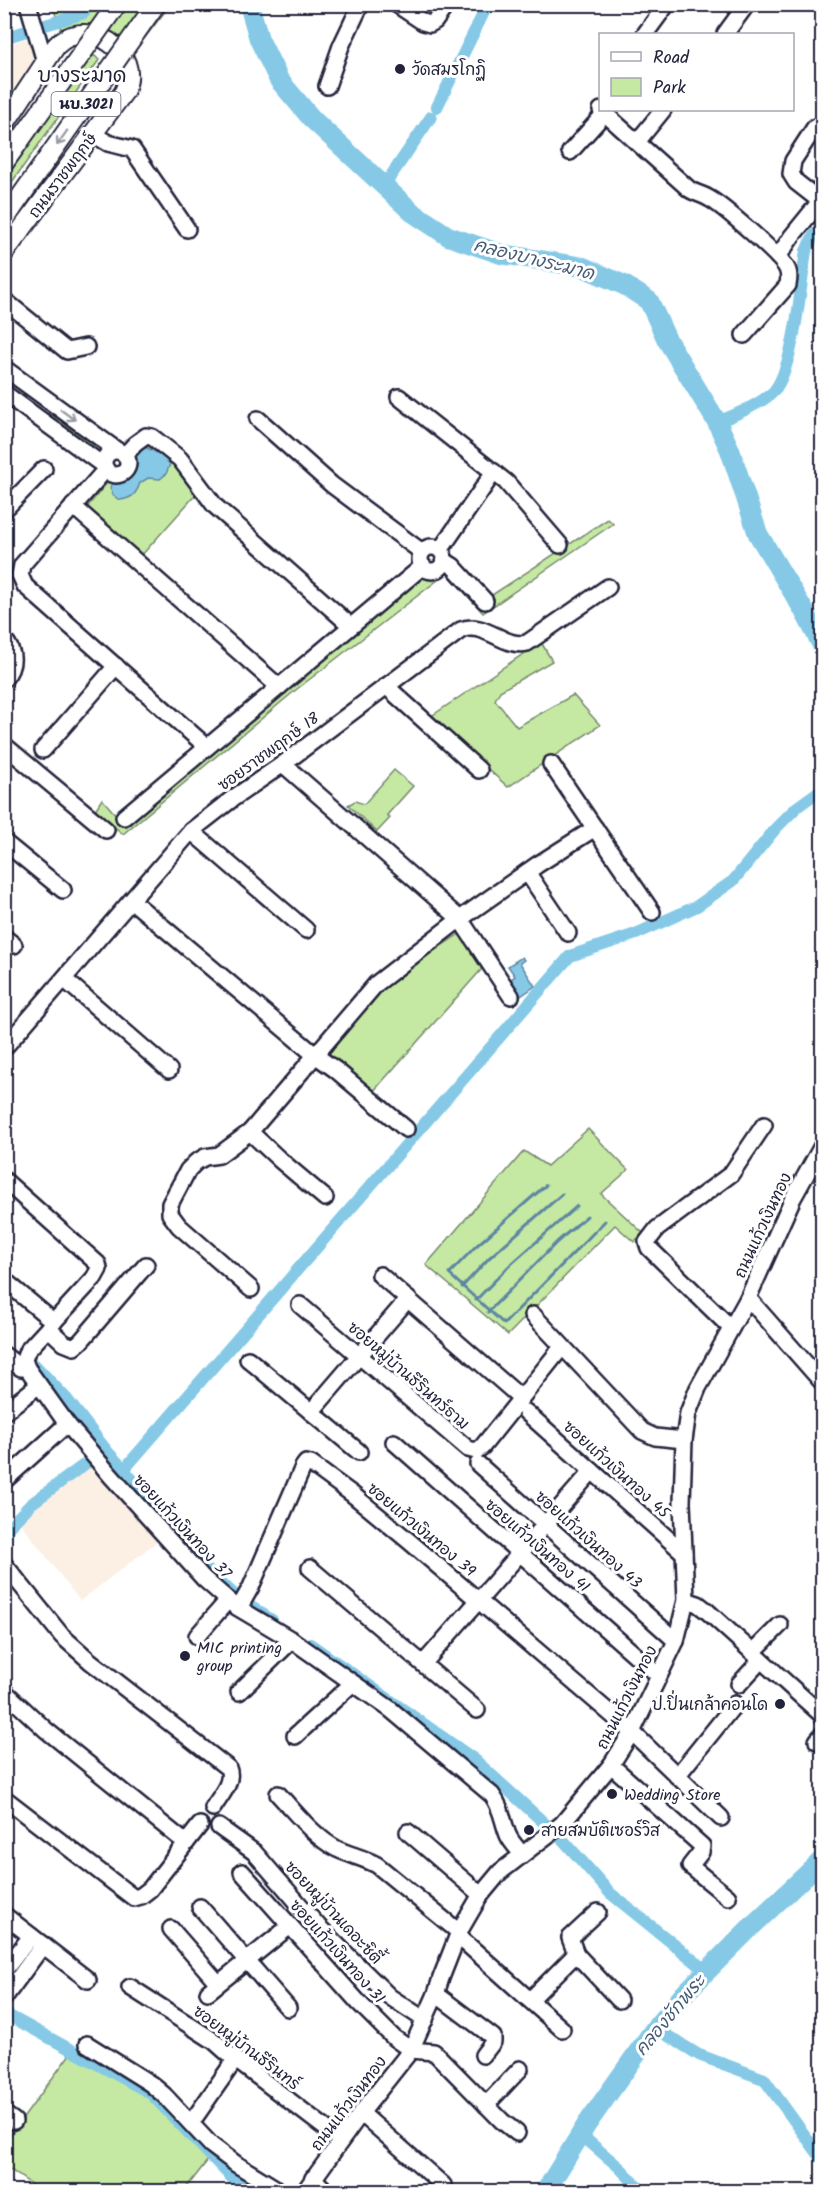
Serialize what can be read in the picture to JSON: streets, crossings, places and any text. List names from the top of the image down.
{
  "streets": {
    "main road": ["นบ.3021", "ถนนราชพฤกษ์"],
    "street": [
      "ซอยราชพฤกษ์ 18",
      "ถนนแก้วเงินทอง",
      "ซอยหมู่บ้านธีรินทร์ธาม",
      "ซอยแก้วเงินทอง 45",
      "ซอยแก้วเงินทอง 37",
      "ซอยแก้วเงินทอง 39",
      "ซอยแก้วเงินทอง 43",
      "ซอยแก้วเงินทอง 41",
      "ซอยหมู่บ้านเดอะซิตี้",
      "ซอยแก้วเงินทอง 31",
      "ซอยหมู่บ้านธีรินทร์"
    ]
  },
  "crossings": [
    ["ถนนแก้วเงินทอง", "ซอยแก้วเงินทอง 45"],
    ["ถนนแก้วเงินทอง", "ซอยแก้วเงินทอง 37"],
    ["ถนนแก้วเงินทอง", "ซอยแก้วเงินทอง 39"],
    ["ถนนแก้วเงินทอง", "ซอยแก้วเงินทอง 43"],
    ["ถนนแก้วเงินทอง", "ซอยแก้วเงินทอง 41"],
    ["ถนนแก้วเงินทอง", "ซอยหมู่บ้านเดอะซิตี้"],
    ["ถนนแก้วเงินทอง", "ซอยแก้วเงินทอง 31"],
    ["ถนนแก้วเงินทอง", "ซอยหมู่บ้านธีรินทร์"],
    ["ซอยหมู่บ้านธีรินทร์ธาม", "ซอยแก้วเงินทอง 45"],
    ["ซอยแก้วเงินทอง 37", "ซอยแก้วเงินทอง 39"]
  ],
  "districts": ["บางระมาด"],
  "water": ["คลองบางระมาด", "คลองชักพระ"],
  "places": [
    "วัดสมรโกฏิ",
    "MIC printing group",
    "ป.ปิ่นเกล้าคอนโด",
    "Wedding Store",
    "สายสมบัติเซอร์วิส"
  ],
  "legend": ["Road", "Park"]
}
